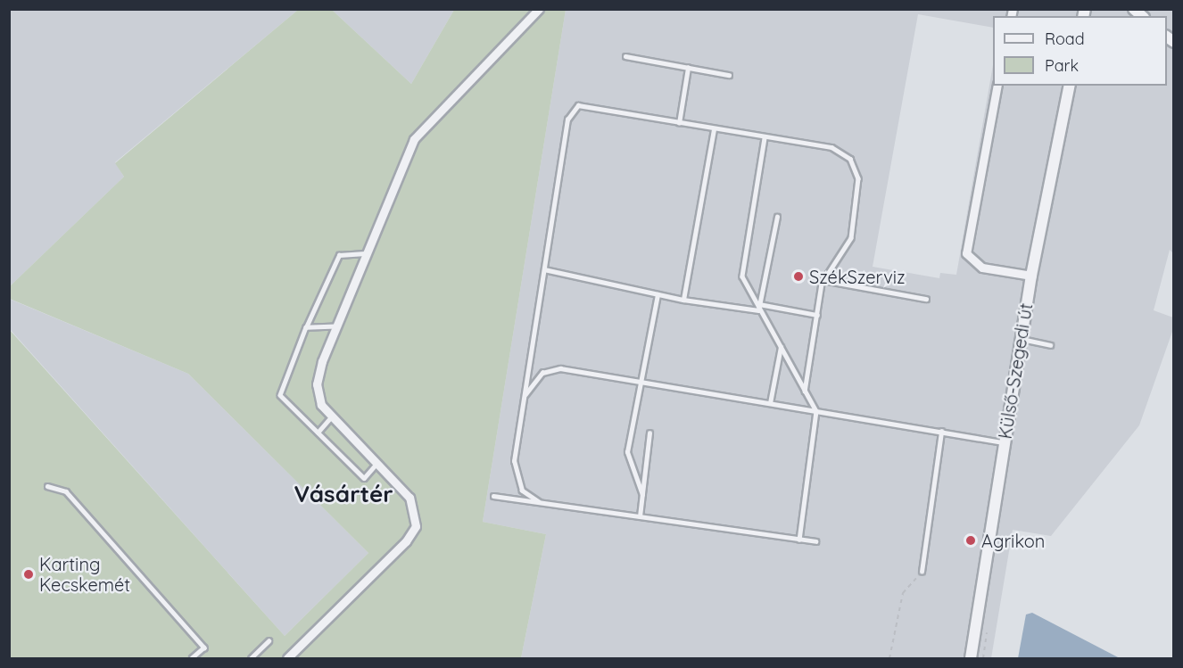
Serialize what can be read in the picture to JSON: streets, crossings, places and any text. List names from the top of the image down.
{
  "streets": {
    "street": ["Külső-Szegedi út"]
  },
  "districts": ["Vásártér"],
  "places": ["SzékSzerviz", "Agrikon", "Karting Kecskemét"],
  "legend": ["Road", "Park"]
}
